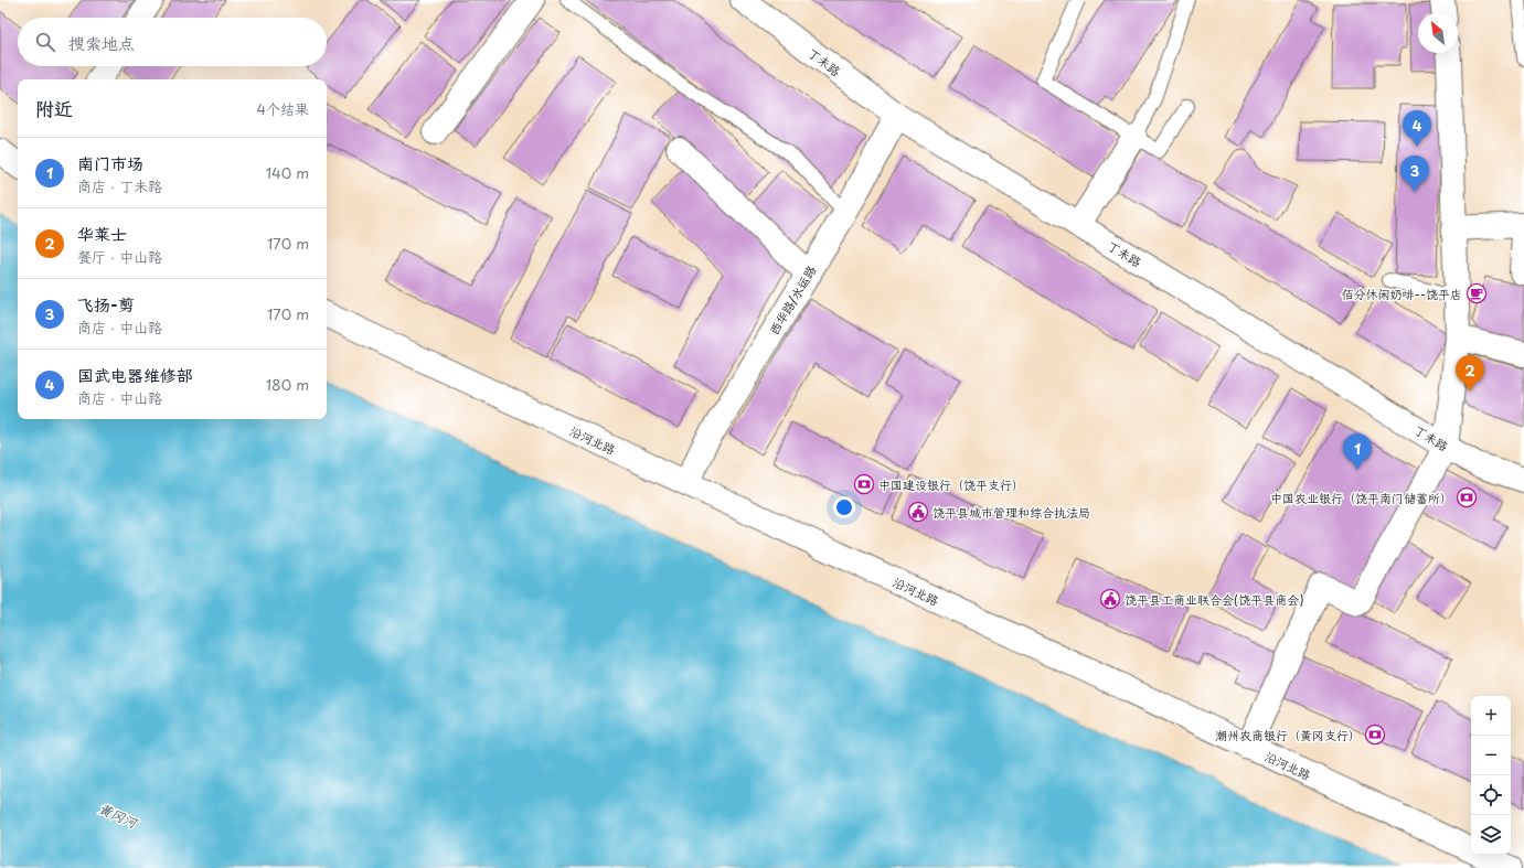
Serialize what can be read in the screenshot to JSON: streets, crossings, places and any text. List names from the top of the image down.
{
  "streets": {
    "street": ["丁未路", "西华路/水运路", "沿河北路"]
  },
  "crossings": [
    ["丁未路", "西华路/水运路"],
    ["西华路/水运路", "沿河北路"]
  ],
  "water": ["黄冈河"],
  "places": {
    "cafe": ["佰分休闲奶啡--饶平店"],
    "bank": ["中国建设银行（饶平支行）", "中国农业银行（饶平南门储蓄所）", "潮州农商银行（黄冈支行）"],
    "public building": ["饶平县城市管理和综合执法局", "饶平县工商业联合会(饶平县商会)"]
  },
  "north": "top left",
  "page": {
    "search": "搜索地点",
    "heading": ["附近", "4个结果"],
    "pins": [
      "4",
      "3",
      "2",
      "1"
    ],
    "list": [
      {
        "mark": "1",
        "name": "南门市场",
        "note": "商店 · 丁未路",
        "value": "140 m"
      },
      {
        "mark": "2",
        "name": "华莱士",
        "note": "餐厅 · 中山路",
        "value": "170 m"
      },
      {
        "mark": "3",
        "name": "飞扬-剪",
        "note": "商店 · 中山路",
        "value": "170 m"
      },
      {
        "mark": "4",
        "name": "国武电器维修部",
        "note": "商店 · 中山路",
        "value": "180 m"
      }
    ],
    "map_buttons": ["+", "−"]
  }
}
